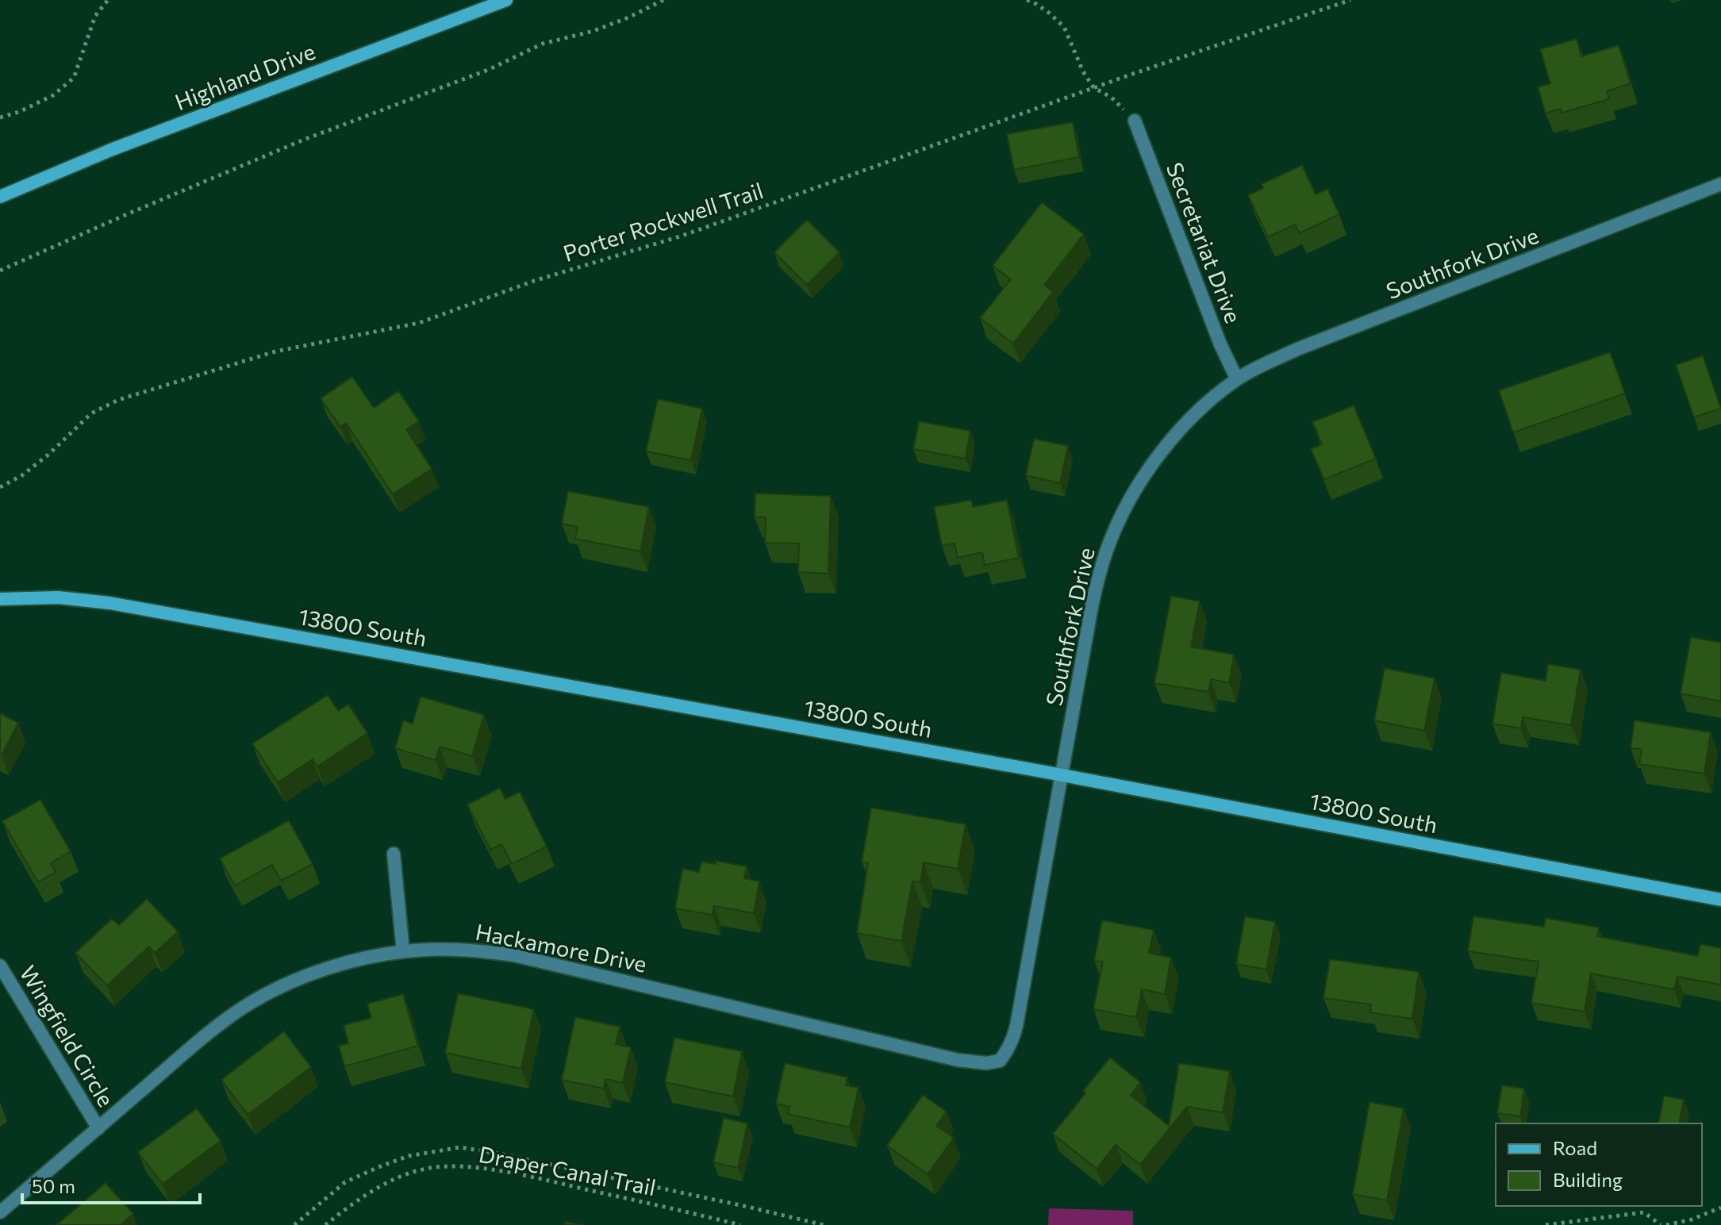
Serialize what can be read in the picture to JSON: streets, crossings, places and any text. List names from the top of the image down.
{
  "streets": {
    "main road": ["Highland Drive", "13800 South"],
    "street": [
      "Secretariat Drive",
      "Southfork Drive",
      "Hackamore Drive",
      "Wingfield Circle"
    ],
    "path": ["Porter Rockwell Trail", "Draper Canal Trail"]
  },
  "crossings": [
    ["Secretariat Drive", "Southfork Drive"],
    ["Southfork Drive", "13800 South"],
    ["Southfork Drive", "Hackamore Drive"],
    ["Hackamore Drive", "Wingfield Circle"]
  ],
  "legend": ["Road", "Building"],
  "scale_bar": "50 m"
}
